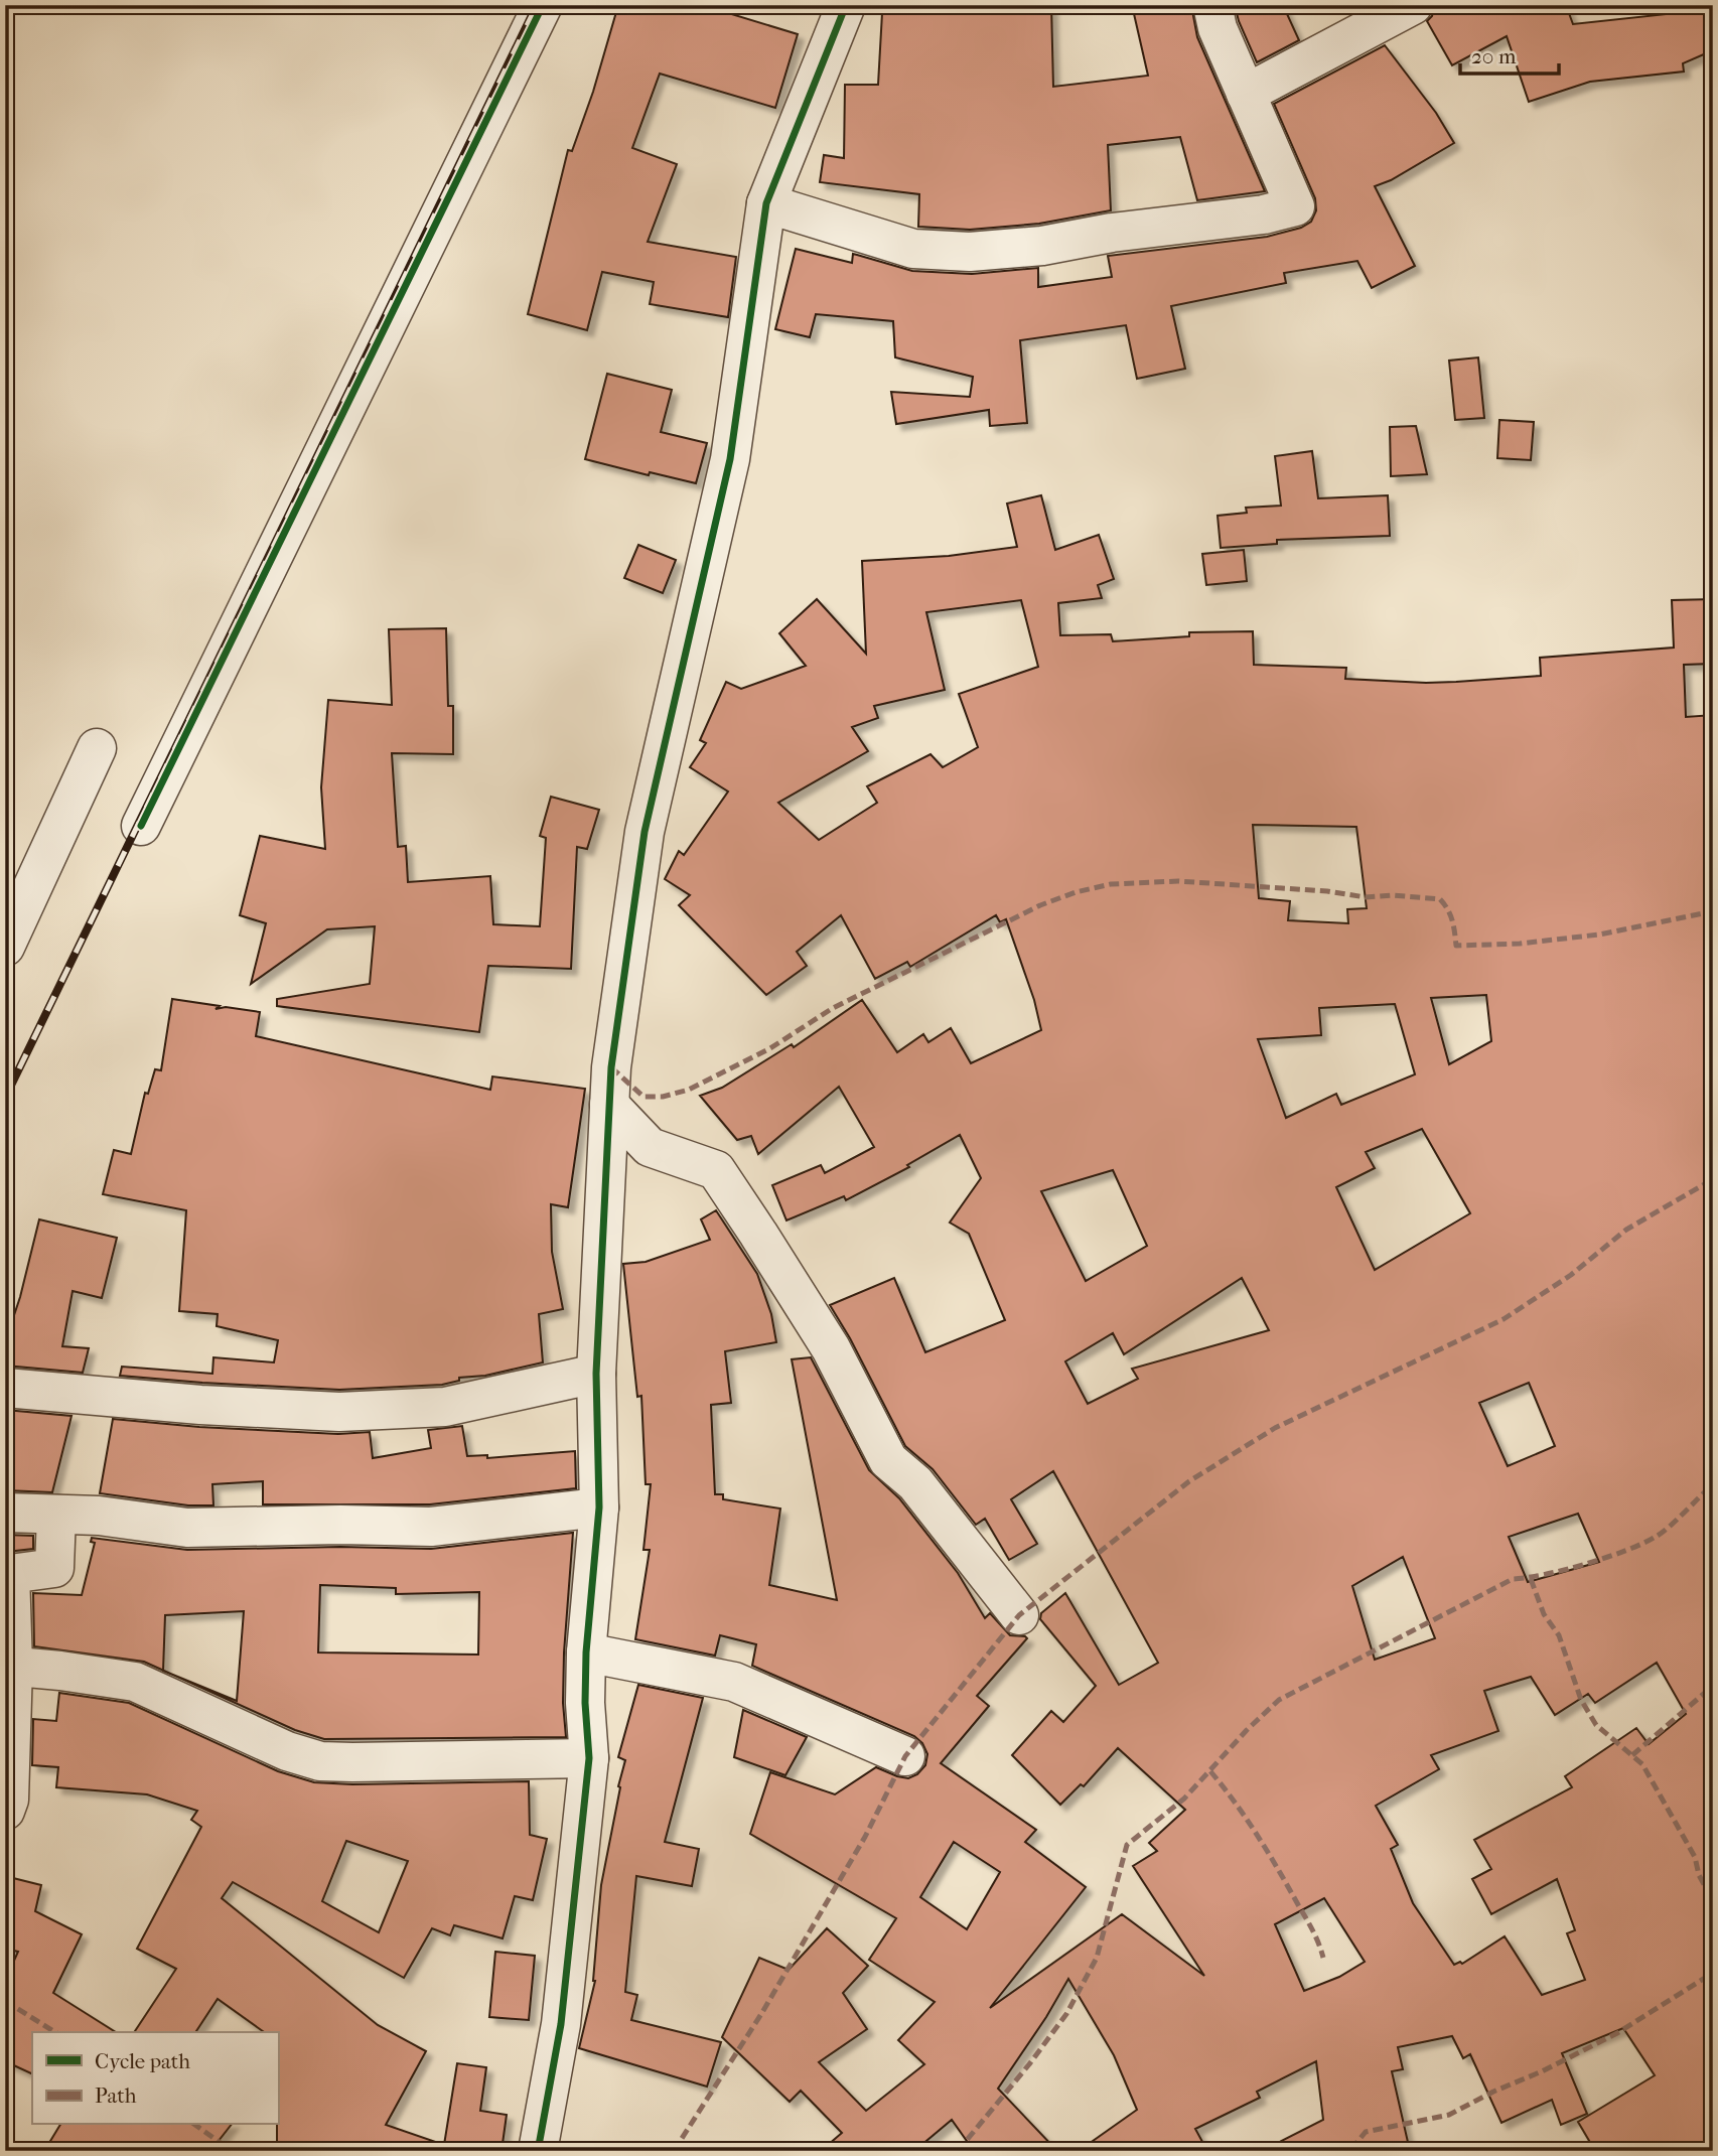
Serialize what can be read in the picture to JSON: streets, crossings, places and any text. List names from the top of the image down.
{
  "legend": ["Cycle path", "Path"],
  "scale_bar": "20 m"
}
